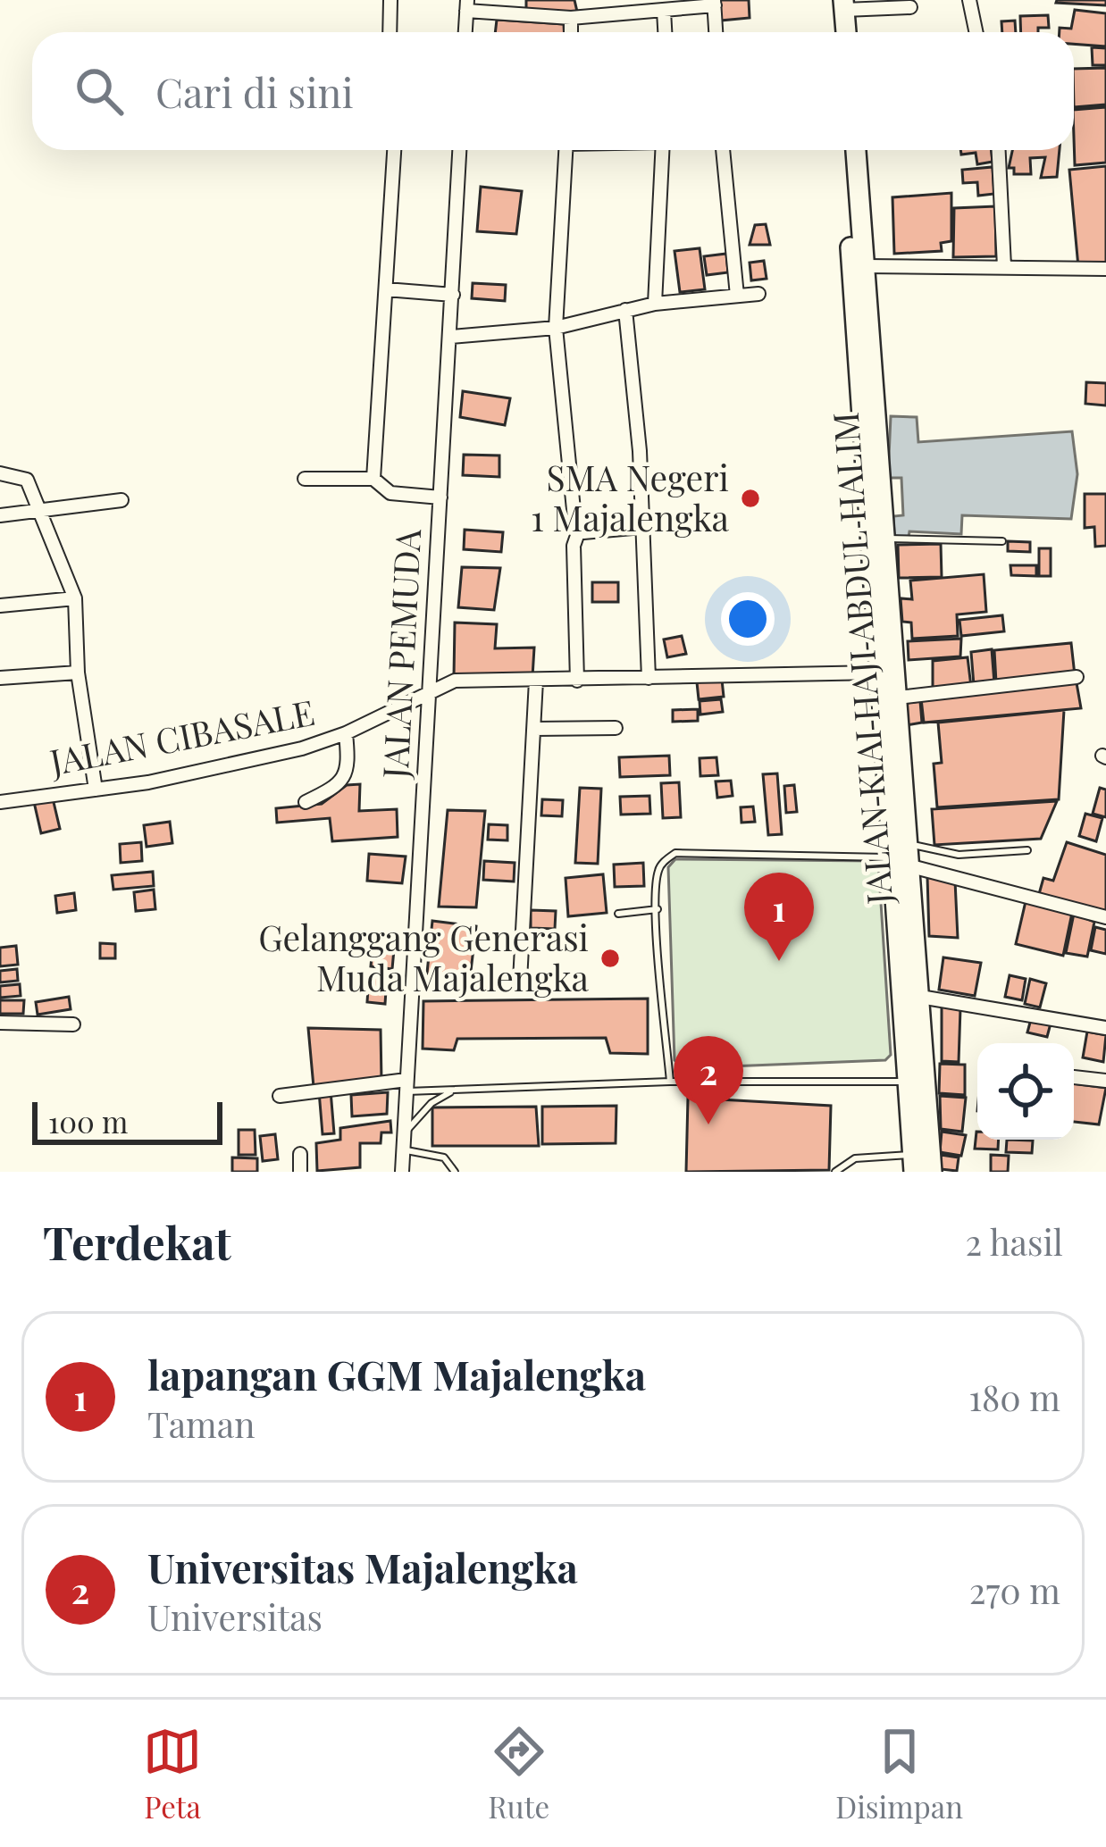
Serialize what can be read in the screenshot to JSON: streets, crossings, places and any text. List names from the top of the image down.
{
  "streets": {
    "main road": ["JALAN KIAI HAJI ABDUL HALIM"],
    "street": ["JALAN PEMUDA", "JALAN CIBASALE"]
  },
  "crossings": [
    ["JALAN PEMUDA", "JALAN CIBASALE"],
    ["JALAN KIAI HAJI ABDUL HALIM", "JALAN CIBASALE"]
  ],
  "places": ["SMA Negeri 1 Majalengka", "Gelanggang Generasi Muda Majalengka"],
  "scale_bar": "100 m",
  "page": {
    "search": "Cari di sini",
    "pins": ["1", "2"],
    "scale": "100 m",
    "heading": ["Terdekat", "2 hasil"],
    "list": [
      {
        "mark": "1",
        "name": "lapangan GGM Majalengka",
        "note": "Taman",
        "value": "180 m"
      },
      {
        "mark": "2",
        "name": "Universitas Majalengka",
        "note": "Universitas",
        "value": "270 m"
      }
    ],
    "nav": ["Peta", "Rute", "Disimpan"]
  }
}
